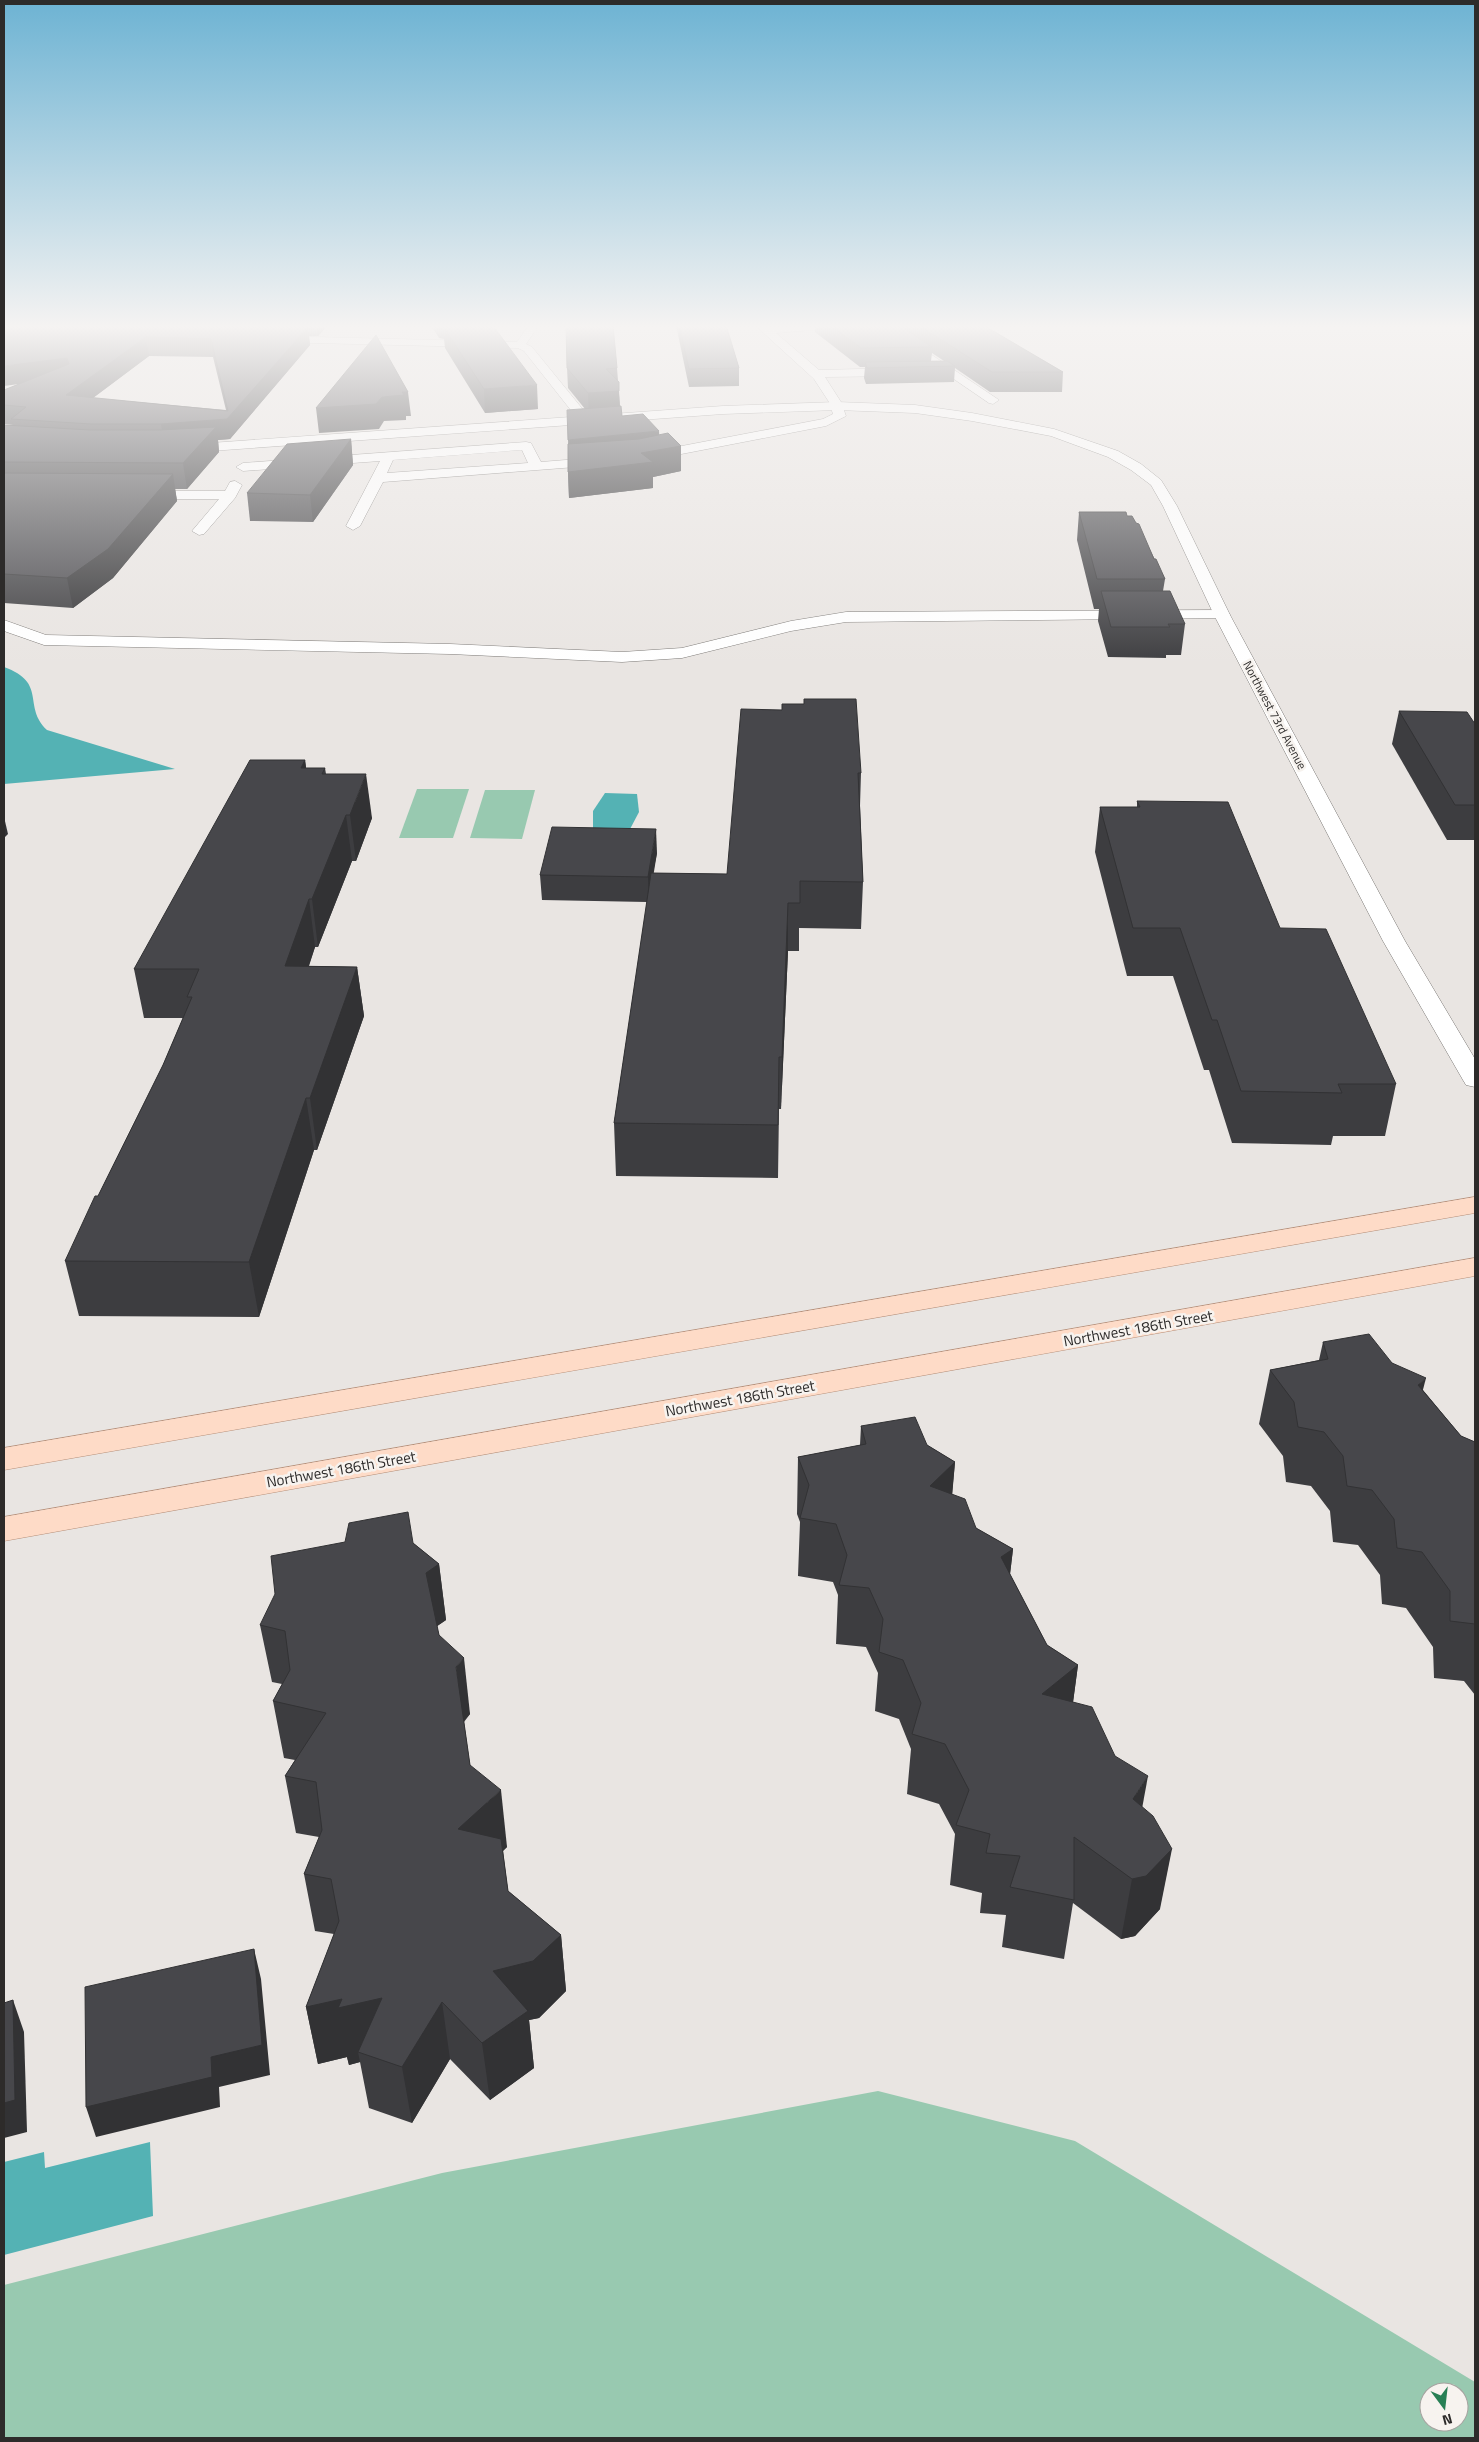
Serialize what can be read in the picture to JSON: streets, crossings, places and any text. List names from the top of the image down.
{
  "streets": {
    "main road": ["Northwest 186th Street"],
    "street": ["Northwest 73rd Avenue"]
  },
  "north": "bottom"
}
